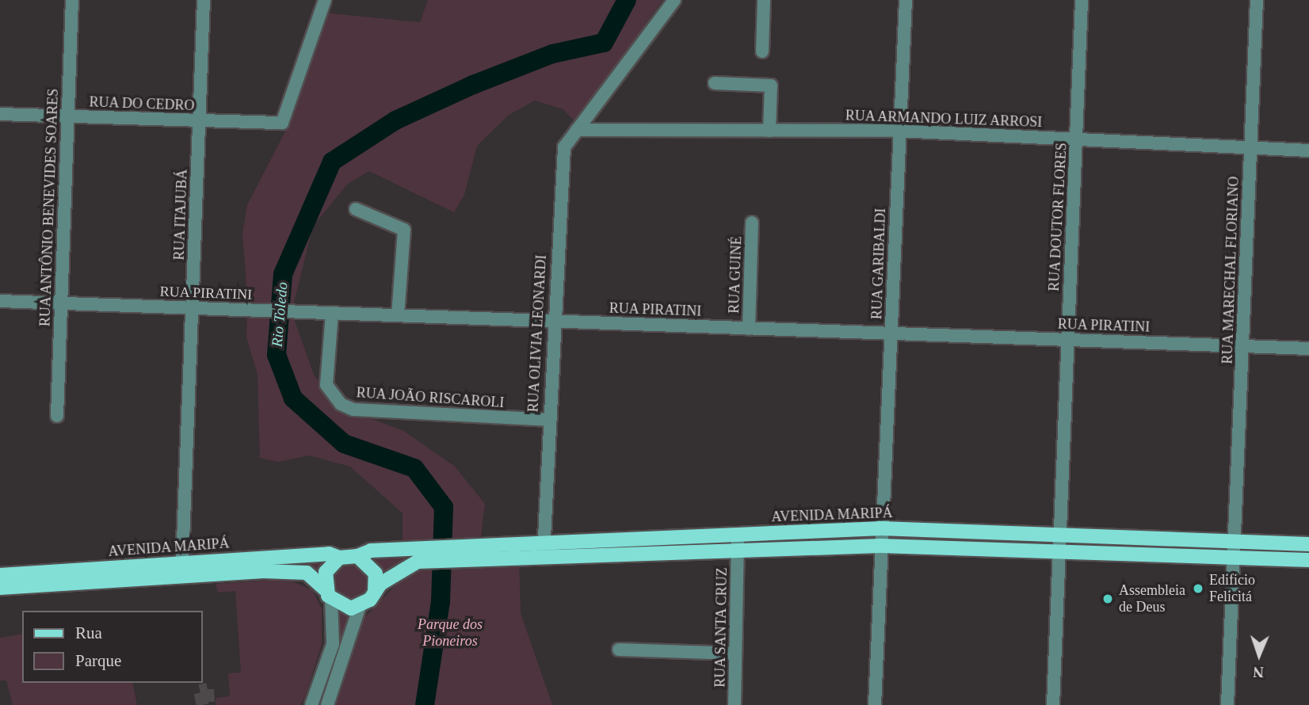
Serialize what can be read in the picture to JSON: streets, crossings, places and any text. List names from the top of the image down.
{
  "streets": {
    "main road": ["AVENIDA MARIPÁ"],
    "street": [
      "RUA DO CEDRO",
      "RUA ARMANDO LUIZ ARROSI",
      "RUA ANTÔNIO BENEVIDES SOARES",
      "RUA ITAJUBÁ",
      "RUA DOUTOR FLORES",
      "RUA GARIBALDI",
      "RUA MARECHAL FLORIANO",
      "RUA GUINÉ",
      "RUA PIRATINI",
      "RUA OLIVIA LEONARDI",
      "RUA JOÃO RISCAROLI",
      "RUA SANTA CRUZ"
    ]
  },
  "crossings": [
    ["RUA DO CEDRO", "RUA ANTÔNIO BENEVIDES SOARES"],
    ["RUA DO CEDRO", "RUA ITAJUBÁ"],
    ["RUA ARMANDO LUIZ ARROSI", "RUA DOUTOR FLORES"],
    ["RUA ARMANDO LUIZ ARROSI", "RUA GARIBALDI"],
    ["RUA ARMANDO LUIZ ARROSI", "RUA MARECHAL FLORIANO"],
    ["RUA ARMANDO LUIZ ARROSI", "RUA OLIVIA LEONARDI"],
    ["RUA ANTÔNIO BENEVIDES SOARES", "RUA PIRATINI"],
    ["RUA ITAJUBÁ", "RUA PIRATINI"],
    ["RUA ITAJUBÁ", "AVENIDA MARIPÁ"],
    ["RUA DOUTOR FLORES", "RUA PIRATINI"],
    ["RUA DOUTOR FLORES", "AVENIDA MARIPÁ"],
    ["RUA GARIBALDI", "RUA PIRATINI"],
    ["RUA GARIBALDI", "AVENIDA MARIPÁ"],
    ["RUA MARECHAL FLORIANO", "RUA PIRATINI"],
    ["RUA MARECHAL FLORIANO", "AVENIDA MARIPÁ"],
    ["RUA GUINÉ", "RUA PIRATINI"],
    ["RUA PIRATINI", "RUA OLIVIA LEONARDI"],
    ["RUA PIRATINI", "RUA JOÃO RISCAROLI"],
    ["RUA OLIVIA LEONARDI", "RUA JOÃO RISCAROLI"],
    ["RUA OLIVIA LEONARDI", "AVENIDA MARIPÁ"],
    ["AVENIDA MARIPÁ", "RUA SANTA CRUZ"]
  ],
  "water": ["Rio Toledo"],
  "parks": ["Parque dos Pioneiros"],
  "places": ["Edificio Felicitá", "Assembleia de Deus"],
  "legend": ["Rua", "Parque"],
  "north": "bottom"
}
